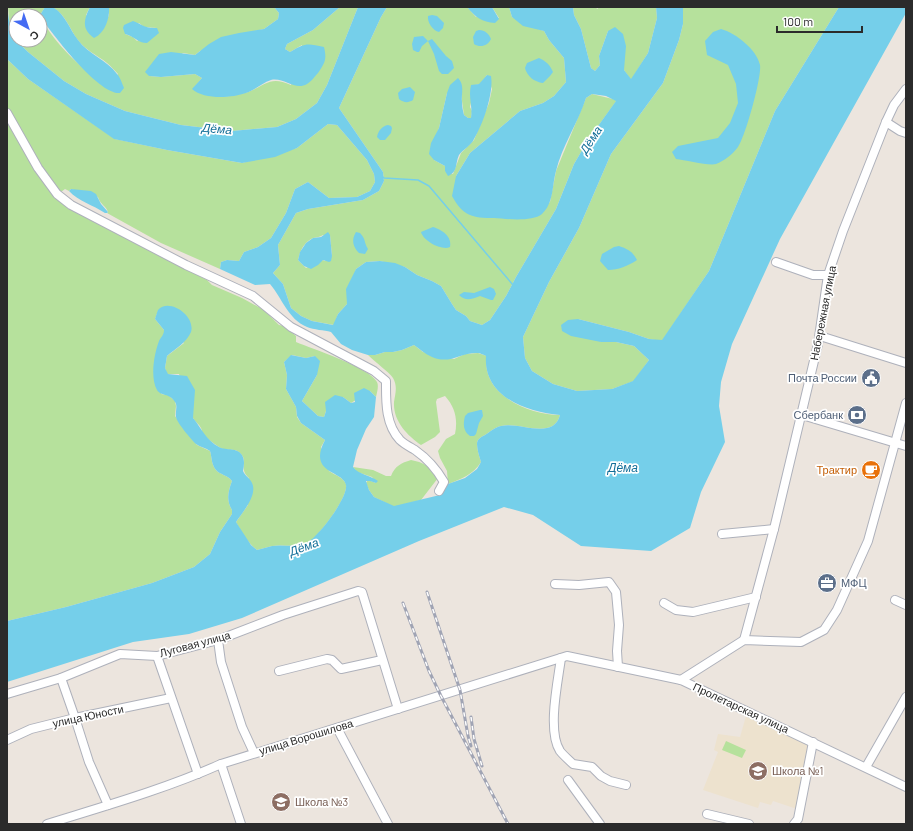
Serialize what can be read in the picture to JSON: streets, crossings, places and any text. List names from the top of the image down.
{
  "streets": {
    "street": [
      "Набережная улица",
      "Луговая улица",
      "Пролетарская улица",
      "улица Юности",
      "улица Ворошилова"
    ]
  },
  "crossings": [
    ["Пролетарская улица", "улица Ворошилова"]
  ],
  "water": ["Дёма"],
  "places": {
    "public building": ["Почта России"],
    "bank": ["Сбербанк"],
    "cafe": ["Трактир"],
    "office": ["МФЦ"],
    "school or university": ["Школа №1", "Школа №3"]
  },
  "scale_bar": "100 m",
  "north": "bottom right"
}
